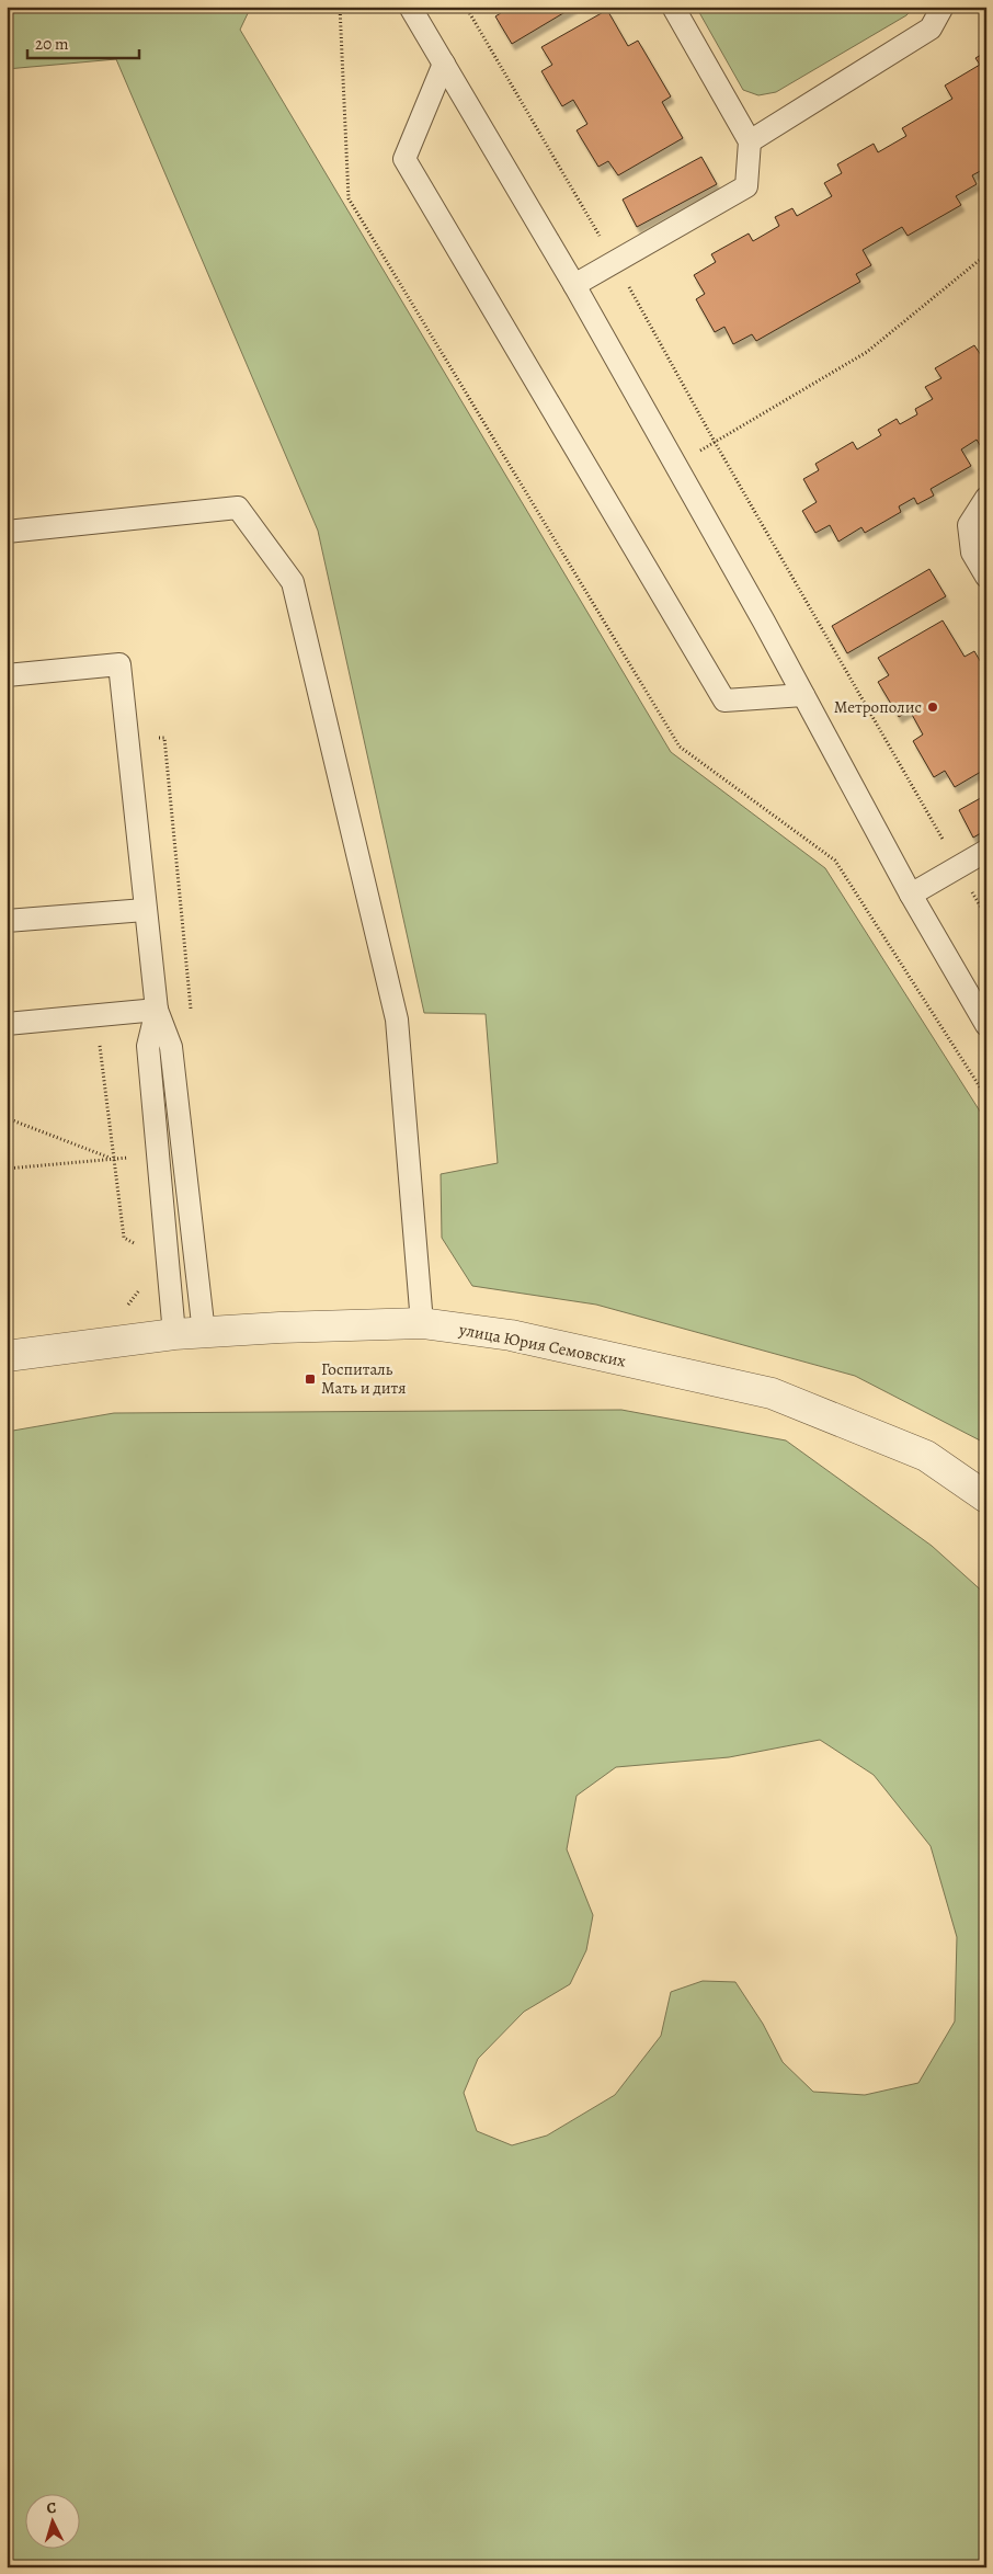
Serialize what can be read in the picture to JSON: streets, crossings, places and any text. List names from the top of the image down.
{
  "streets": {
    "street": ["улица Юрия Семовских"]
  },
  "places": {
    "other": ["Метрополис"],
    "transit": ["Госпиталь Мать и дитя"]
  },
  "scale_bar": "20 m",
  "north": "top"
}
